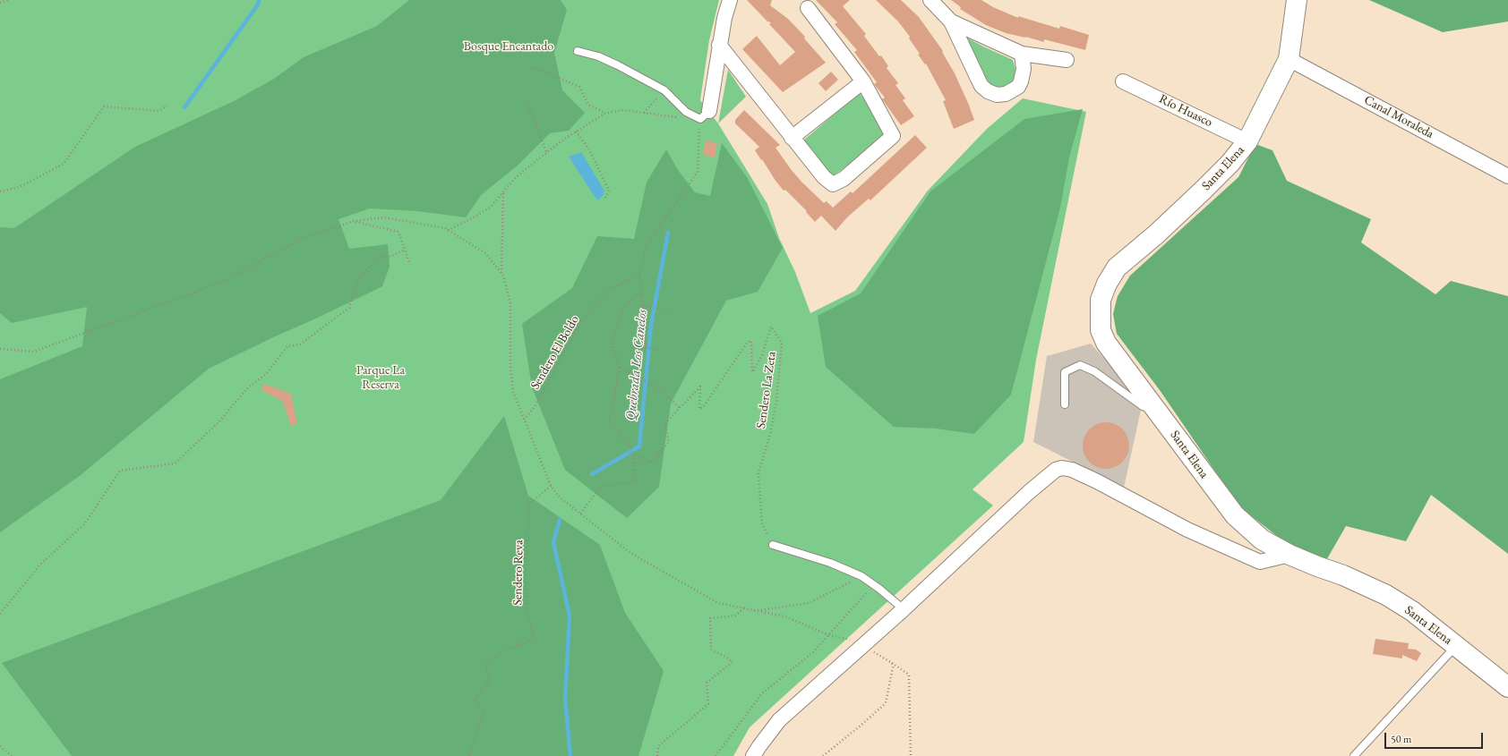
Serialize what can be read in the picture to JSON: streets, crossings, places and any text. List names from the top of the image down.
{
  "streets": {
    "street": ["Río Huasco", "Canal Moraleda", "Santa Elena"],
    "path": ["Sendero El Boldo", "Sendero La Zeta", "Sendero Reva"]
  },
  "crossings": [
    ["Río Huasco", "Santa Elena"],
    ["Canal Moraleda", "Santa Elena"]
  ],
  "water": ["Quebrada Los Canelos"],
  "parks": ["Bosque Encantado", "Parque La Reserva"],
  "scale_bar": "50 m"
}
